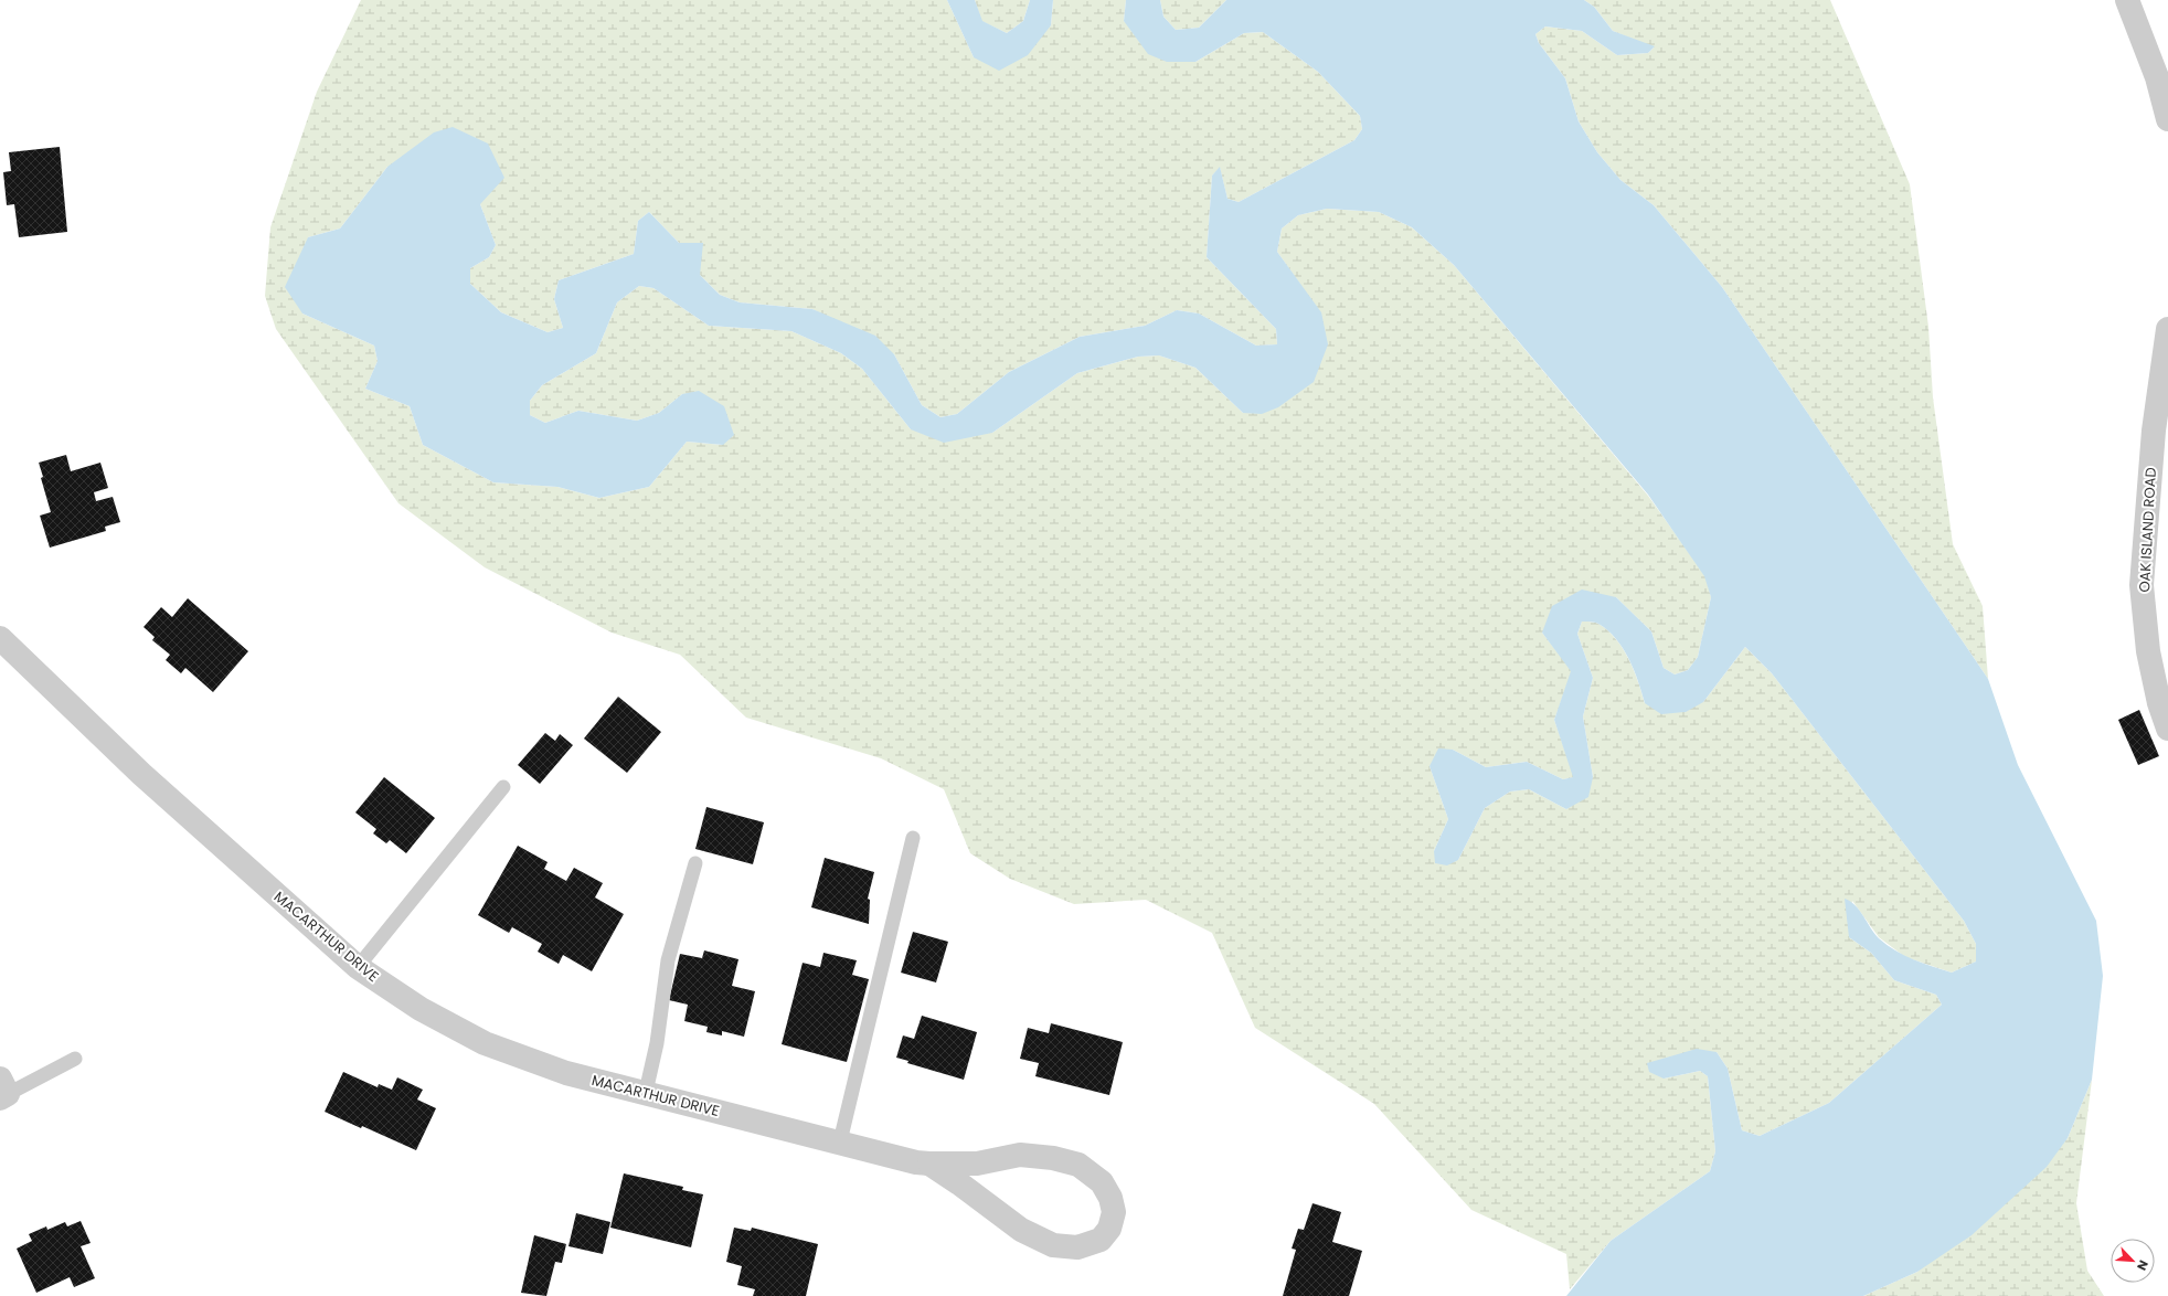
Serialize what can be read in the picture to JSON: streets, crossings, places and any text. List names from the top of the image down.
{
  "streets": {
    "street": ["OAK ISLAND ROAD", "MACARTHUR DRIVE"]
  },
  "north": "bottom right"
}
